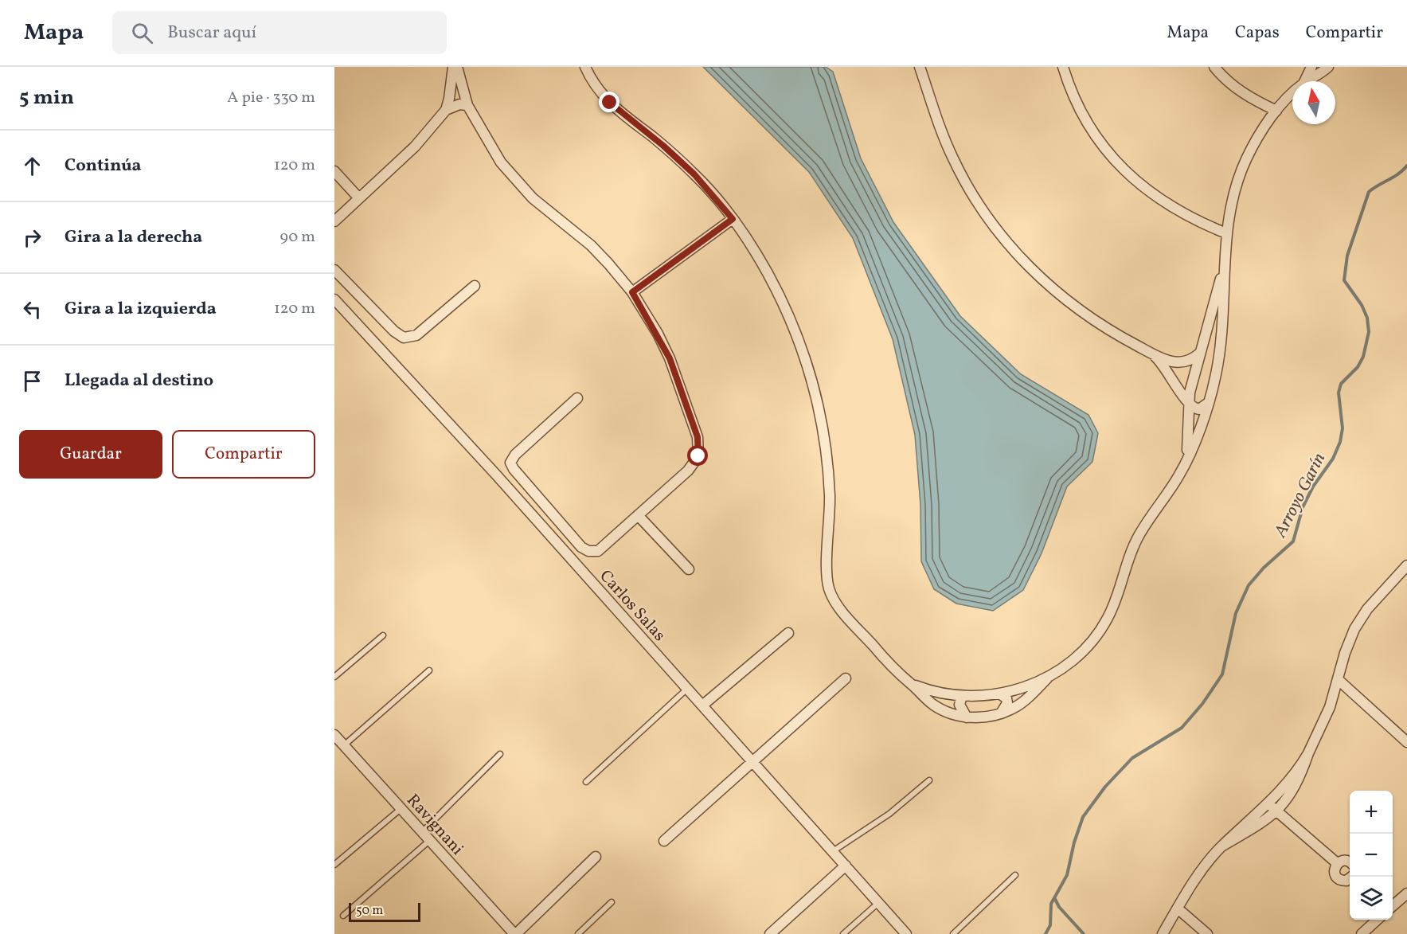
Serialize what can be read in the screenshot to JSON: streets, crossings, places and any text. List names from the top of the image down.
{
  "streets": {
    "street": ["Carlos Salas", "Ravignani"]
  },
  "water": ["Arroyo Garín"],
  "scale_bar": "50 m",
  "north": "top",
  "page": {
    "header": "Mapa",
    "search": "Buscar aquí",
    "nav": ["Mapa", "Capas", "Compartir"],
    "heading": ["5 min", "A pie · 330 m"],
    "list": [
      ["Continúa", "120 m"],
      ["Gira a la derecha", "90 m"],
      ["Gira a la izquierda", "120 m"],
      "Llegada al destino"
    ],
    "buttons": ["Guardar", "Compartir"],
    "map_buttons": ["+", "−"],
    "scale": "50 m"
  }
}
